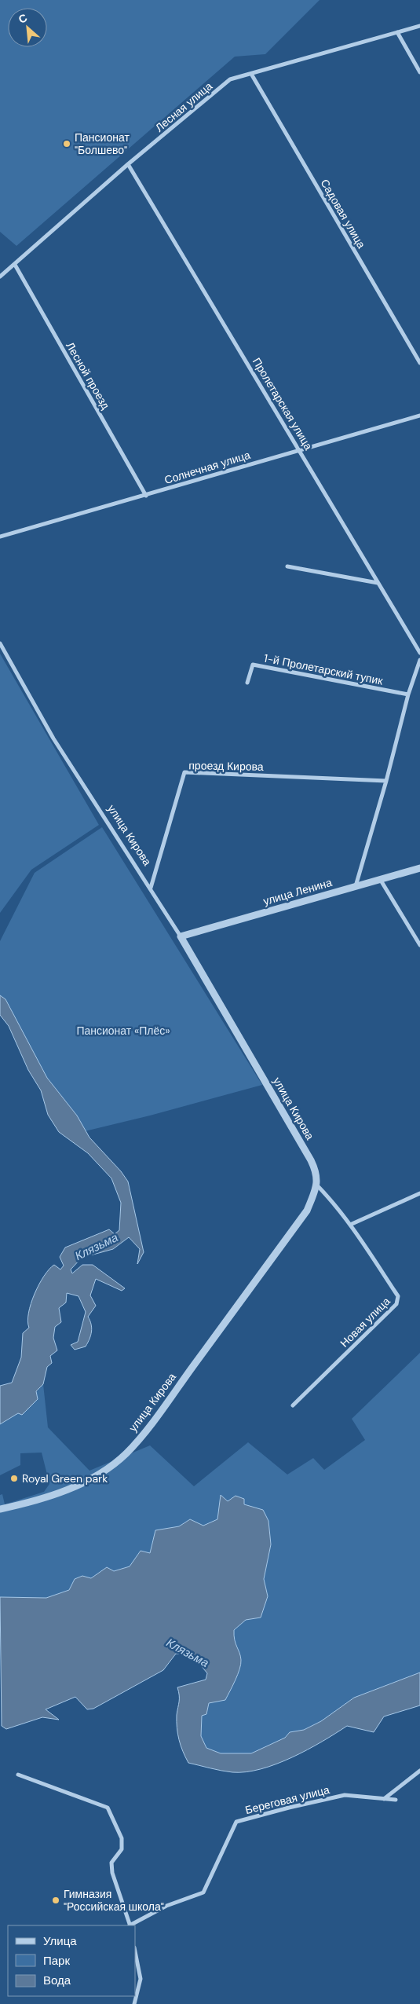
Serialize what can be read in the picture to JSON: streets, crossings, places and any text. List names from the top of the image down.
{
  "streets": {
    "street": [
      "Лесная улица",
      "Садовая улица",
      "Лесной проезд",
      "Пролетарская улица",
      "Солнечная улица",
      "1-й Пролетарский тупик",
      "проезд Кирова",
      "улица Кирова",
      "улица Ленина",
      "Новая улица",
      "Береговая улица"
    ]
  },
  "crossings": [
    ["Лесная улица", "Садовая улица"],
    ["Лесная улица", "Лесной проезд"],
    ["Лесная улица", "Пролетарская улица"],
    ["Лесной проезд", "Солнечная улица"],
    ["Пролетарская улица", "Солнечная улица"],
    ["проезд Кирова", "улица Кирова"],
    ["улица Кирова", "улица Ленина"],
    ["улица Кирова", "Новая улица"]
  ],
  "water": ["Клязьма"],
  "parks": ["Пансионат «Плёс»"],
  "places": ["Пансионат \"Болшево\"", "Royal Green park", "Гимназия \"Российская школа\""],
  "legend": ["Улица", "Парк", "Вода"],
  "north": "top left"
}
